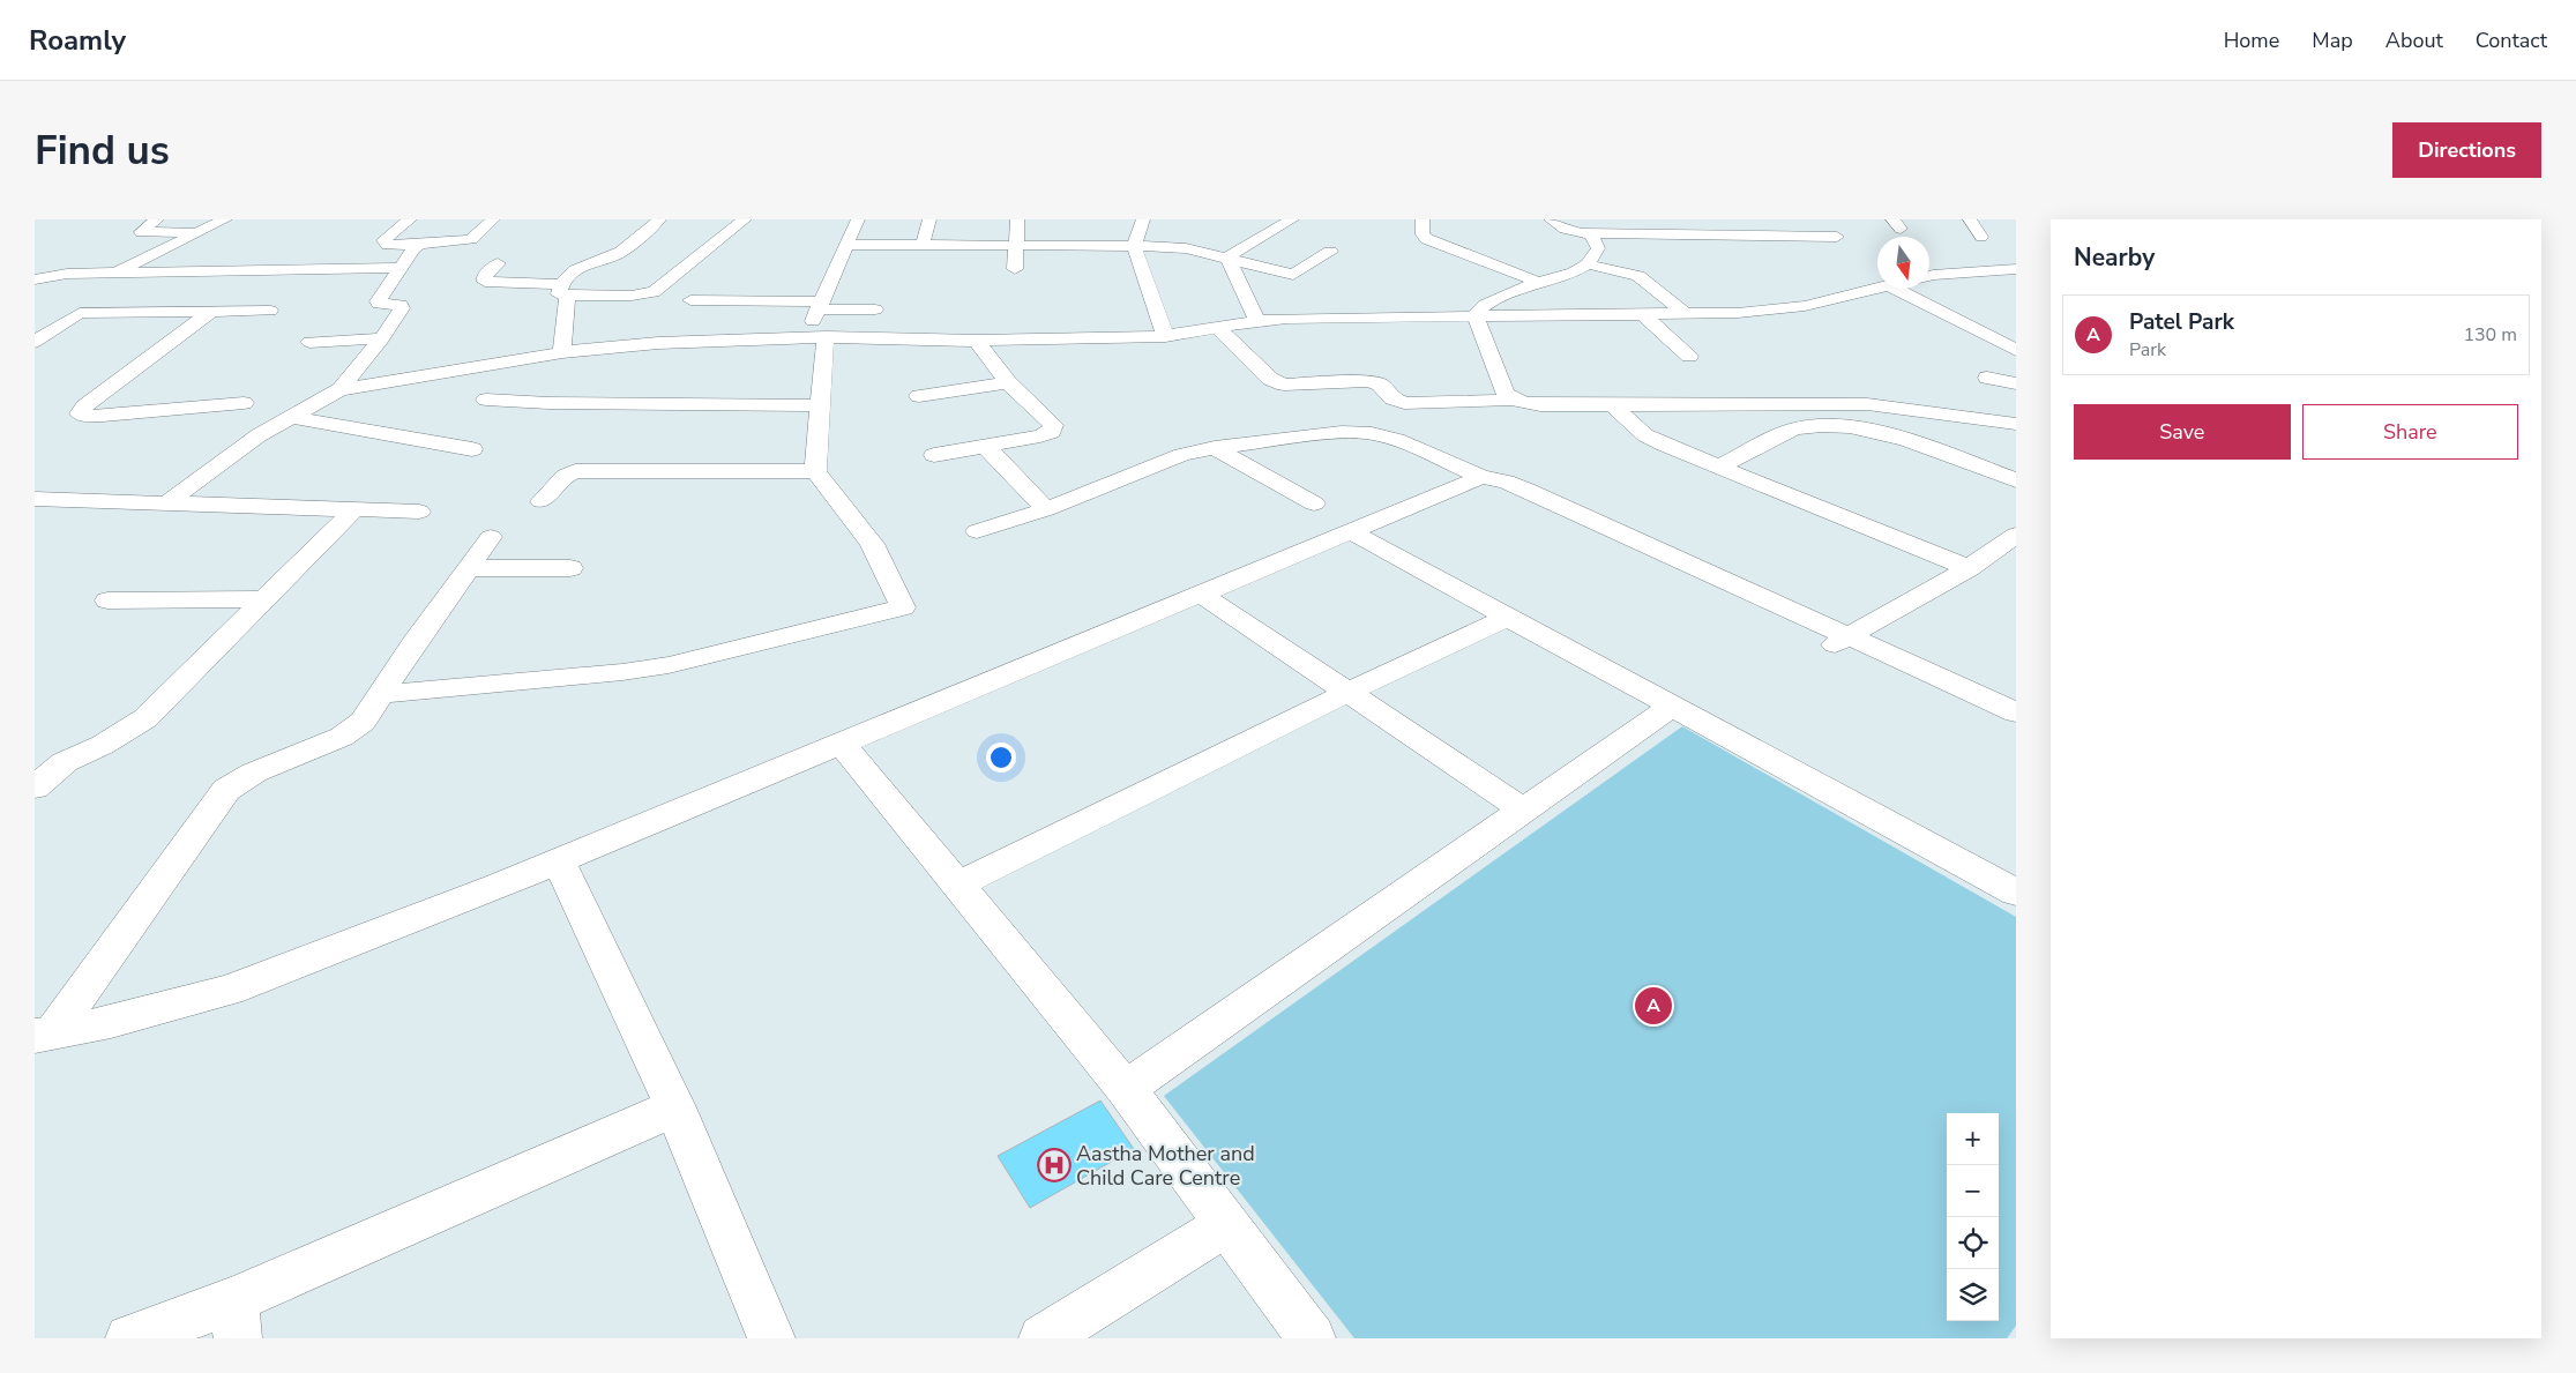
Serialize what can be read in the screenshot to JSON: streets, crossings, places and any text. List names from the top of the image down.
{
  "places": {
    "hospital": ["Aastha Mother and Child Care Centre"]
  },
  "north": "bottom",
  "page": {
    "header": "Roamly",
    "nav": [
      "Home",
      "Map",
      "About",
      "Contact"
    ],
    "buttons": [
      "Directions",
      ["Save", "Share"]
    ],
    "title": "Find us",
    "heading": "Nearby",
    "list": [
      {
        "mark": "A",
        "name": "Patel Park",
        "note": "Park",
        "value": "130 m"
      }
    ],
    "pins": "A",
    "map_buttons": ["+", "−"]
  }
}
